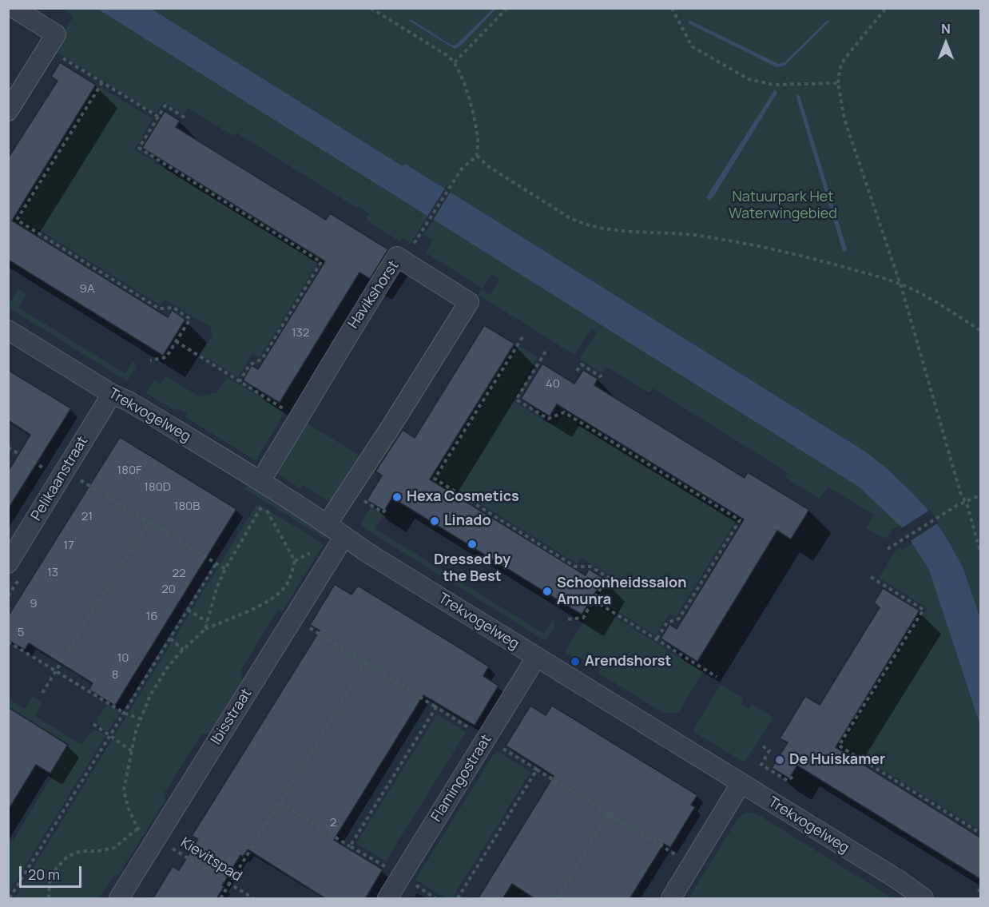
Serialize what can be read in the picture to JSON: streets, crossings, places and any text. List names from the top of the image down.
{
  "streets": {
    "street": [
      "Havikshorst",
      "Trekvogelweg",
      "Pelikaanstraat",
      "Ibisstraat",
      "Flamingostraat"
    ],
    "path": ["Kievitspad"]
  },
  "crossings": [
    ["Havikshorst", "Trekvogelweg"],
    ["Trekvogelweg", "Pelikaanstraat"],
    ["Trekvogelweg", "Ibisstraat"],
    ["Trekvogelweg", "Flamingostraat"],
    ["Ibisstraat", "Kievitspad"]
  ],
  "parks": ["Natuurpark Het Waterwingebied"],
  "places": [
    "Hexa Cosmetics",
    "Linado",
    "Dressed by the Best",
    "Schoonheidssalon Amunra",
    "Arendshorst",
    "De Huiskamer"
  ],
  "house_numbers": [
    "9A",
    "132",
    "40",
    "180F",
    "180D",
    "180B",
    "21",
    "17",
    "13",
    "22",
    "20",
    "9",
    "16",
    "5",
    "10",
    "8",
    "2"
  ],
  "scale_bar": "20 m",
  "north": "top"
}
